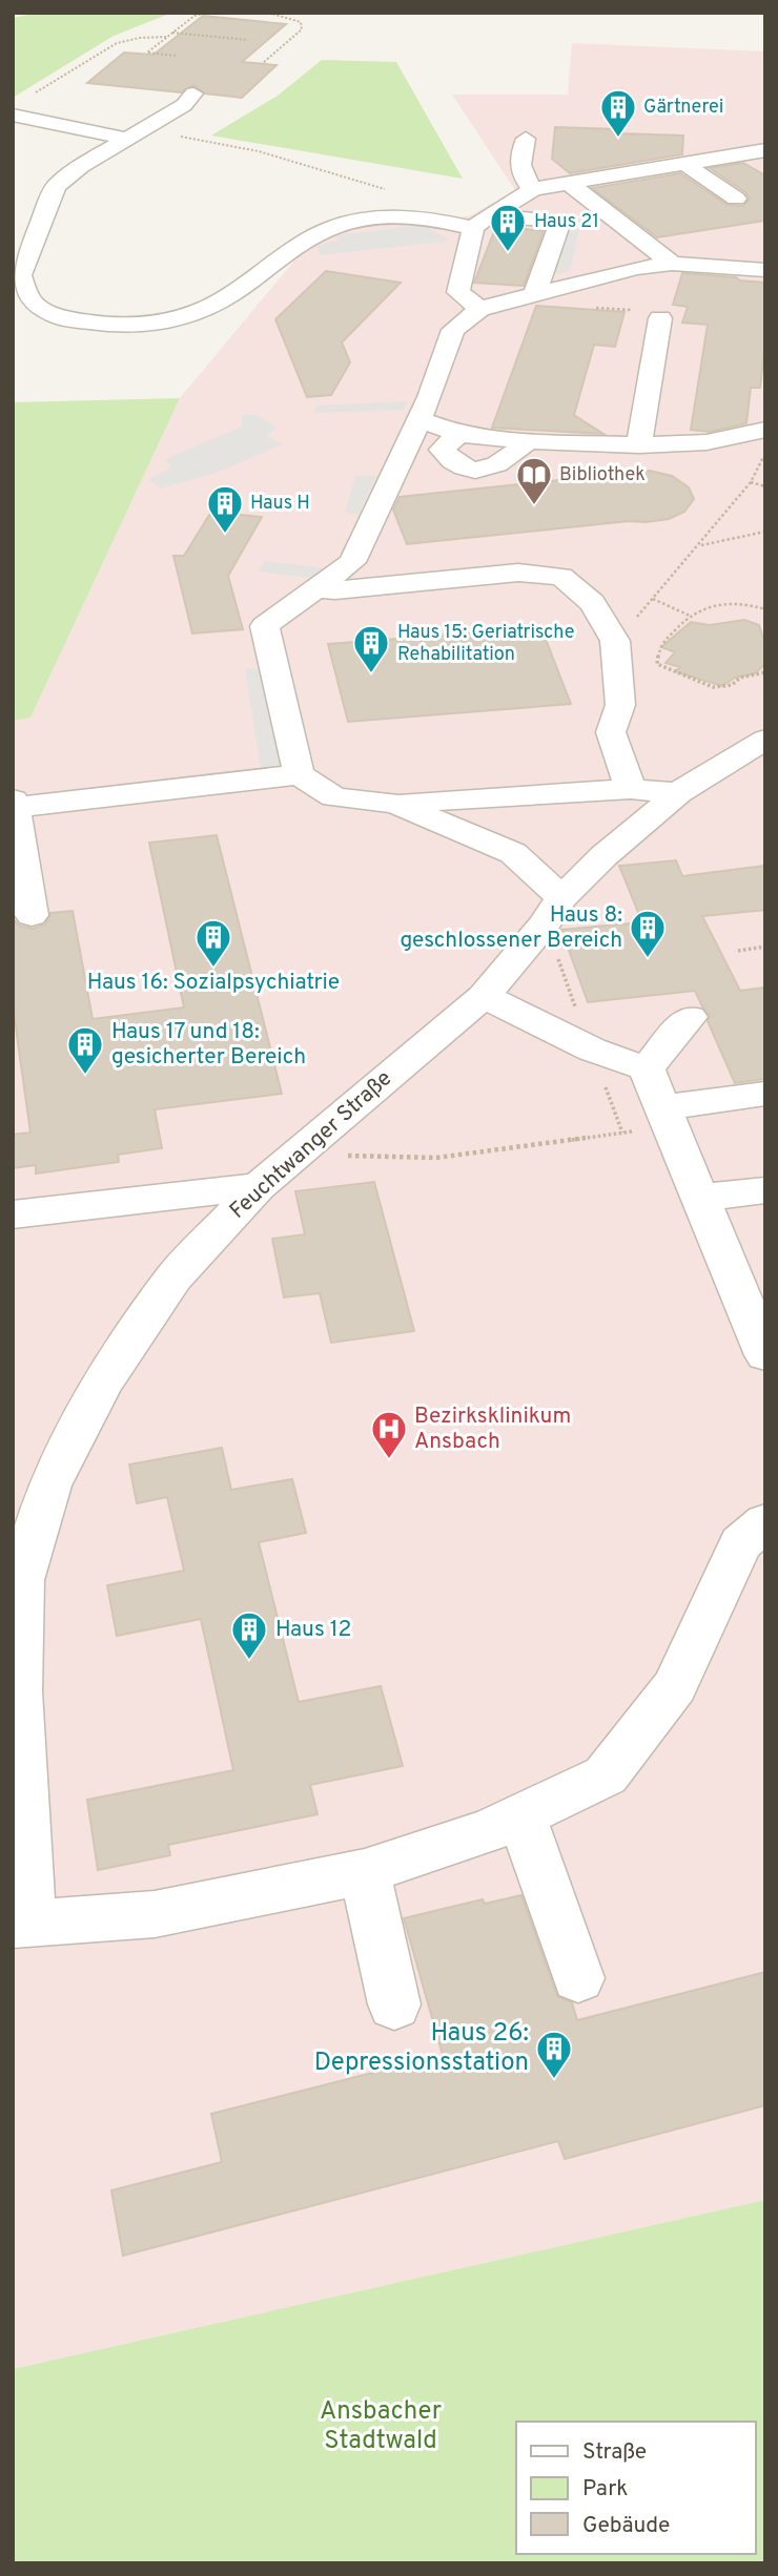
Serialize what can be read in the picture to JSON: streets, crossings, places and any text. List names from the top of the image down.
{
  "streets": {
    "lane": ["Feuchtwanger Straße"]
  },
  "parks": ["Ansbacher Stadtwald"],
  "places": {
    "building": [
      "Gärtnerei",
      "Haus 21",
      "Haus H",
      "Haus 15: Geriatrische Rehabilitation",
      "Haus 8: geschlossener Bereich",
      "Haus 16: Sozialpsychiatrie",
      "Haus 17 und 18: gesicherter Bereich",
      "Haus 12",
      "Haus 26: Depressionsstation"
    ],
    "library": ["Bibliothek"],
    "hospital": ["Bezirksklinikum Ansbach"]
  },
  "legend": ["Straße", "Park", "Gebäude"]
}
